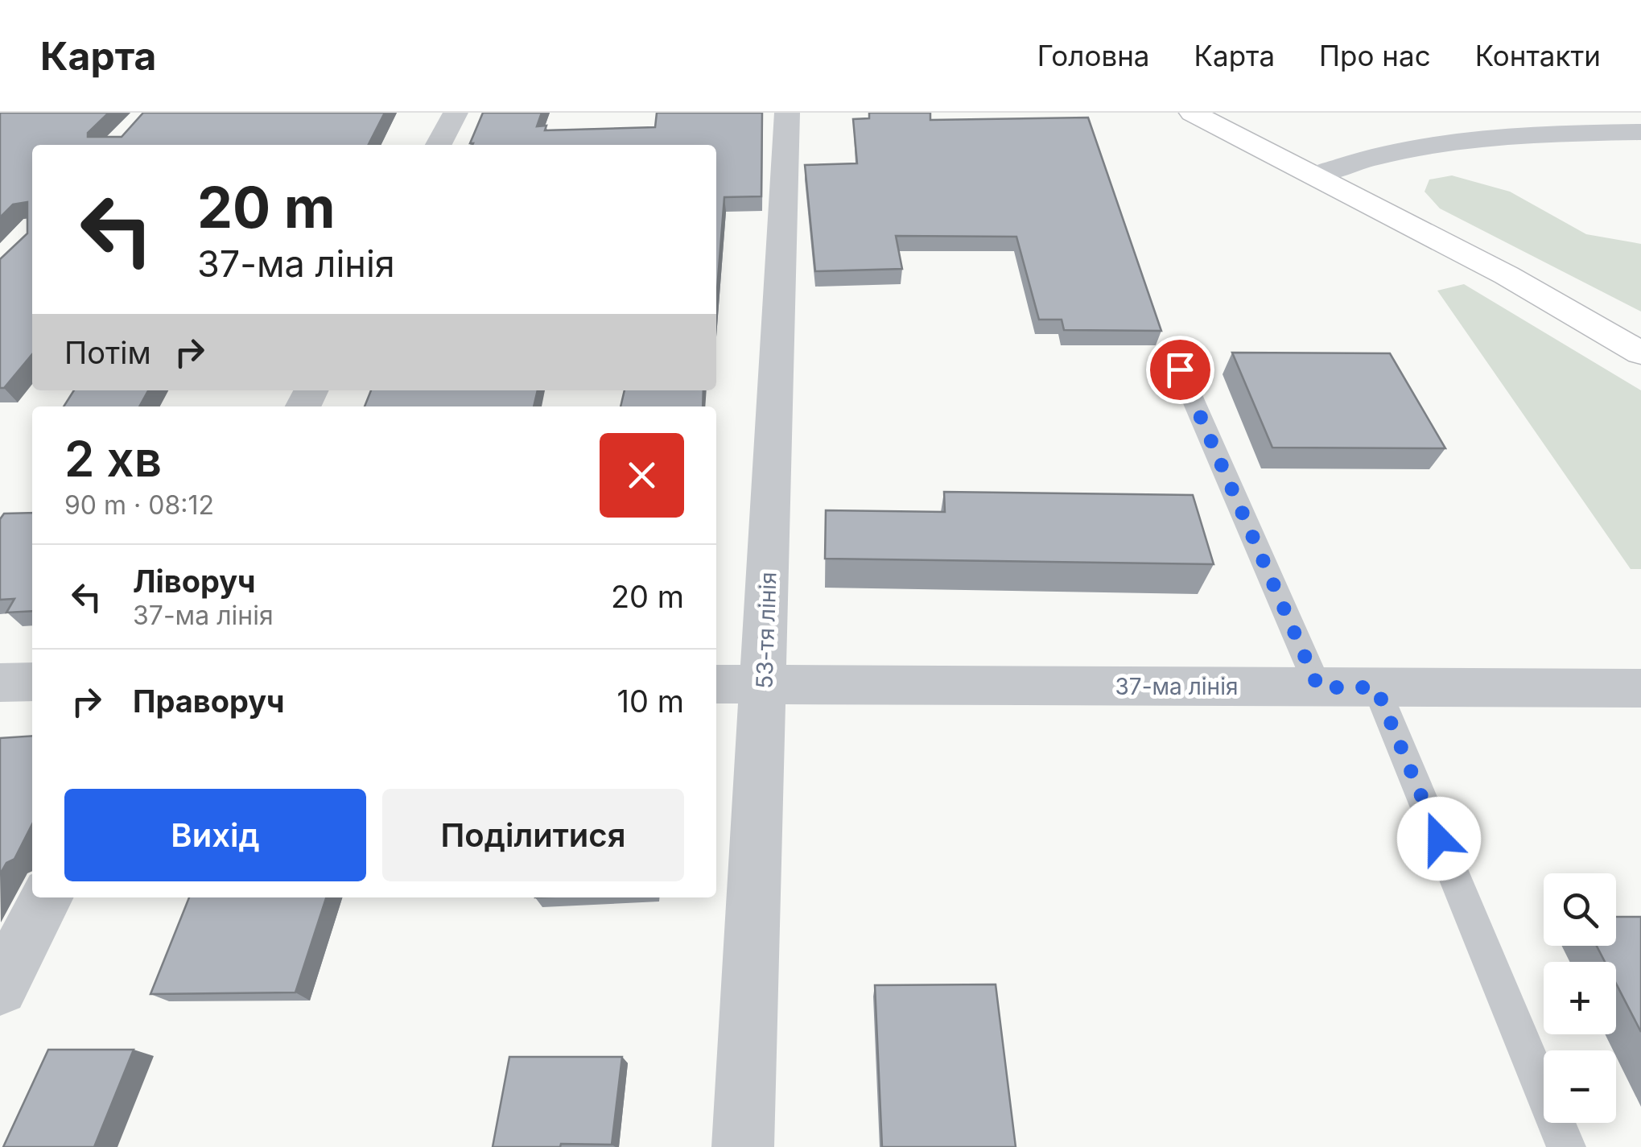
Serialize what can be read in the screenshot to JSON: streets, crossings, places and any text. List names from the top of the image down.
{
  "streets": {
    "street": ["53-тя лінія", "37-ма лінія"]
  },
  "crossings": [
    ["53-тя лінія", "37-ма лінія"]
  ],
  "page": {
    "header": "Карта",
    "nav": [
      "Головна",
      "Карта",
      "Про нас",
      "Контакти"
    ],
    "turn": ["20 m", "37-ма лінія"],
    "then": "Потім",
    "heading": ["2 хв", "90 m · 08:12"],
    "list": [
      {
        "name": "Ліворуч",
        "note": "37-ма лінія",
        "value": "20 m"
      },
      {
        "name": "Праворуч",
        "value": "10 m"
      }
    ],
    "buttons": ["Вихід", "Поділитися"],
    "map_buttons": ["+", "−"]
  }
}
